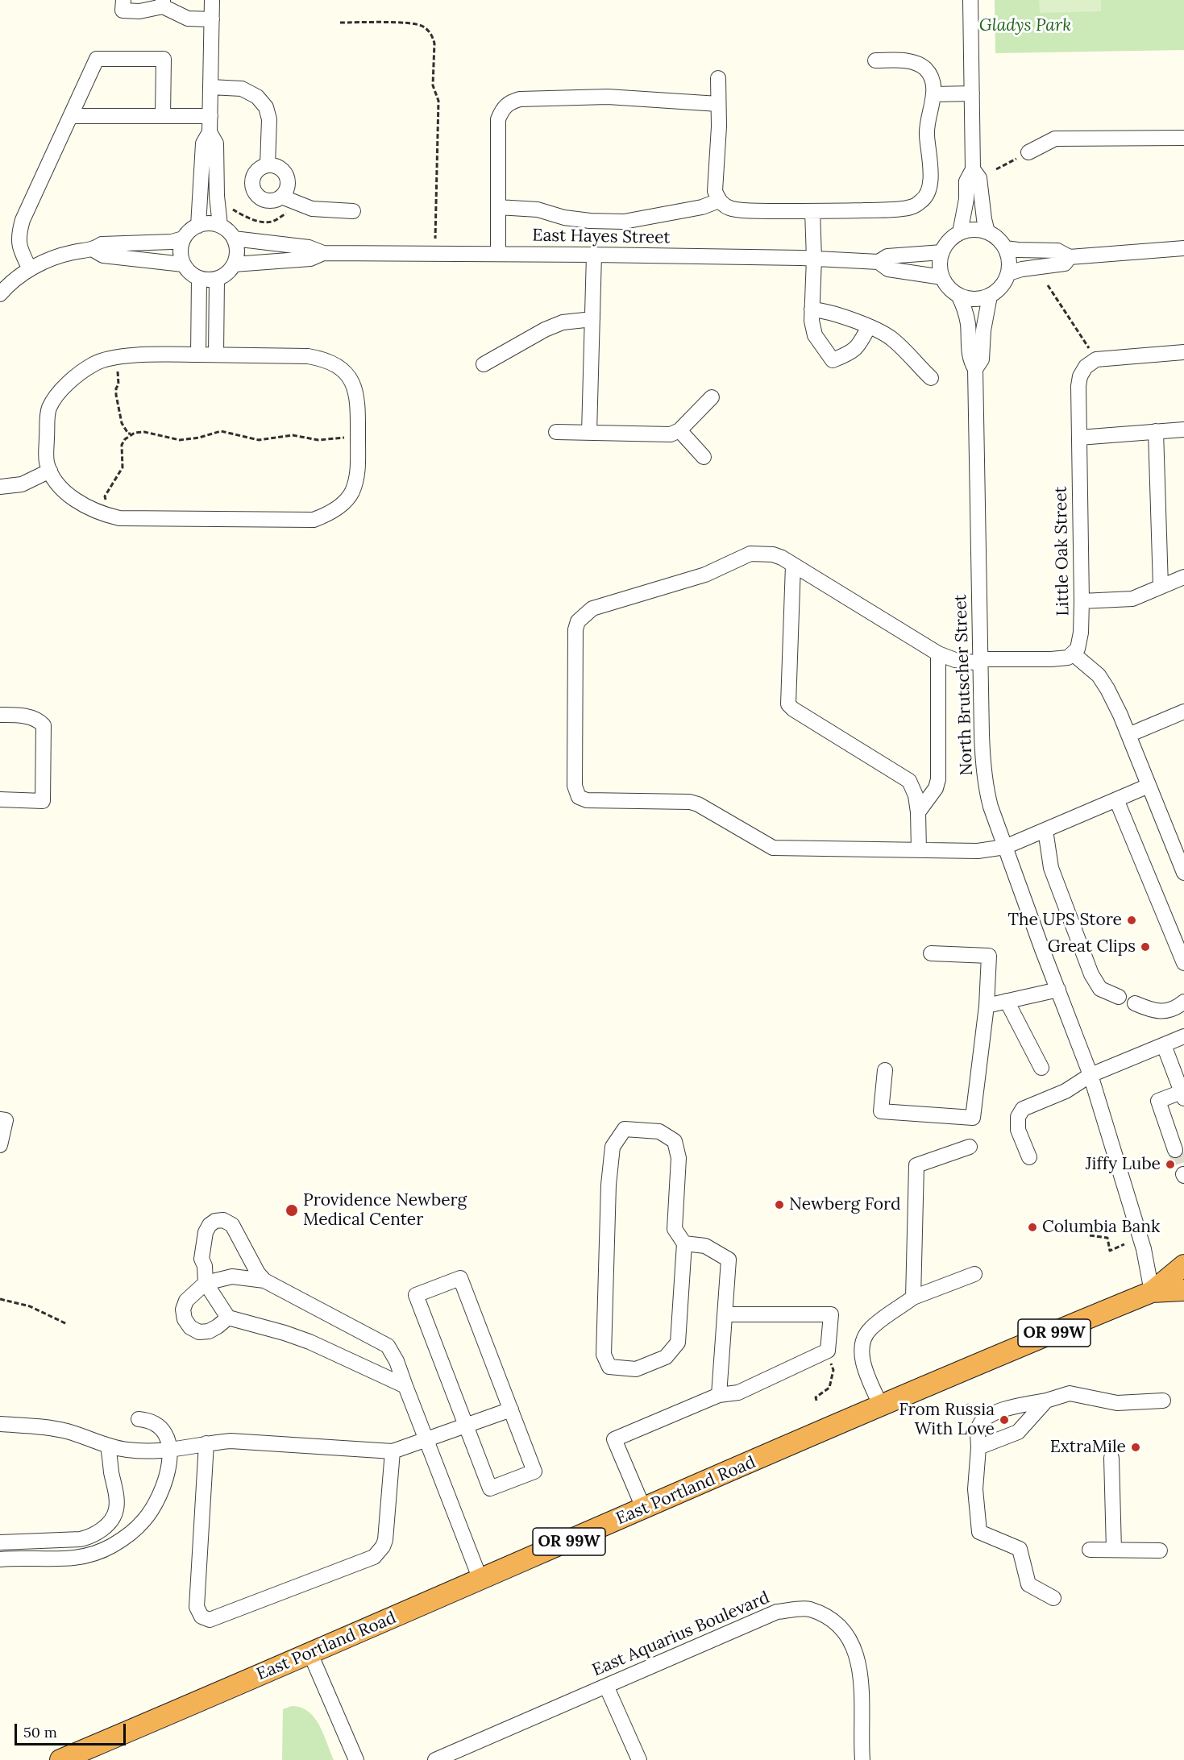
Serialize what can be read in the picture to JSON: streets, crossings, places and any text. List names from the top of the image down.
{
  "streets": {
    "highway": ["OR 99W", "East Portland Road"],
    "street": [
      "East Hayes Street",
      "Little Oak Street",
      "North Brutscher Street",
      "East Aquarius Boulevard"
    ]
  },
  "crossings": [
    ["East Hayes Street", "North Brutscher Street"],
    ["North Brutscher Street", "East Portland Road"]
  ],
  "parks": ["Gladys Park"],
  "places": [
    "The UPS Store",
    "Great Clips",
    "Jiffy Lube",
    "Newberg Ford",
    "Providence Newberg Medical Center",
    "Columbia Bank",
    "From Russia With Love",
    "ExtraMile"
  ],
  "scale_bar": "50 m"
}
